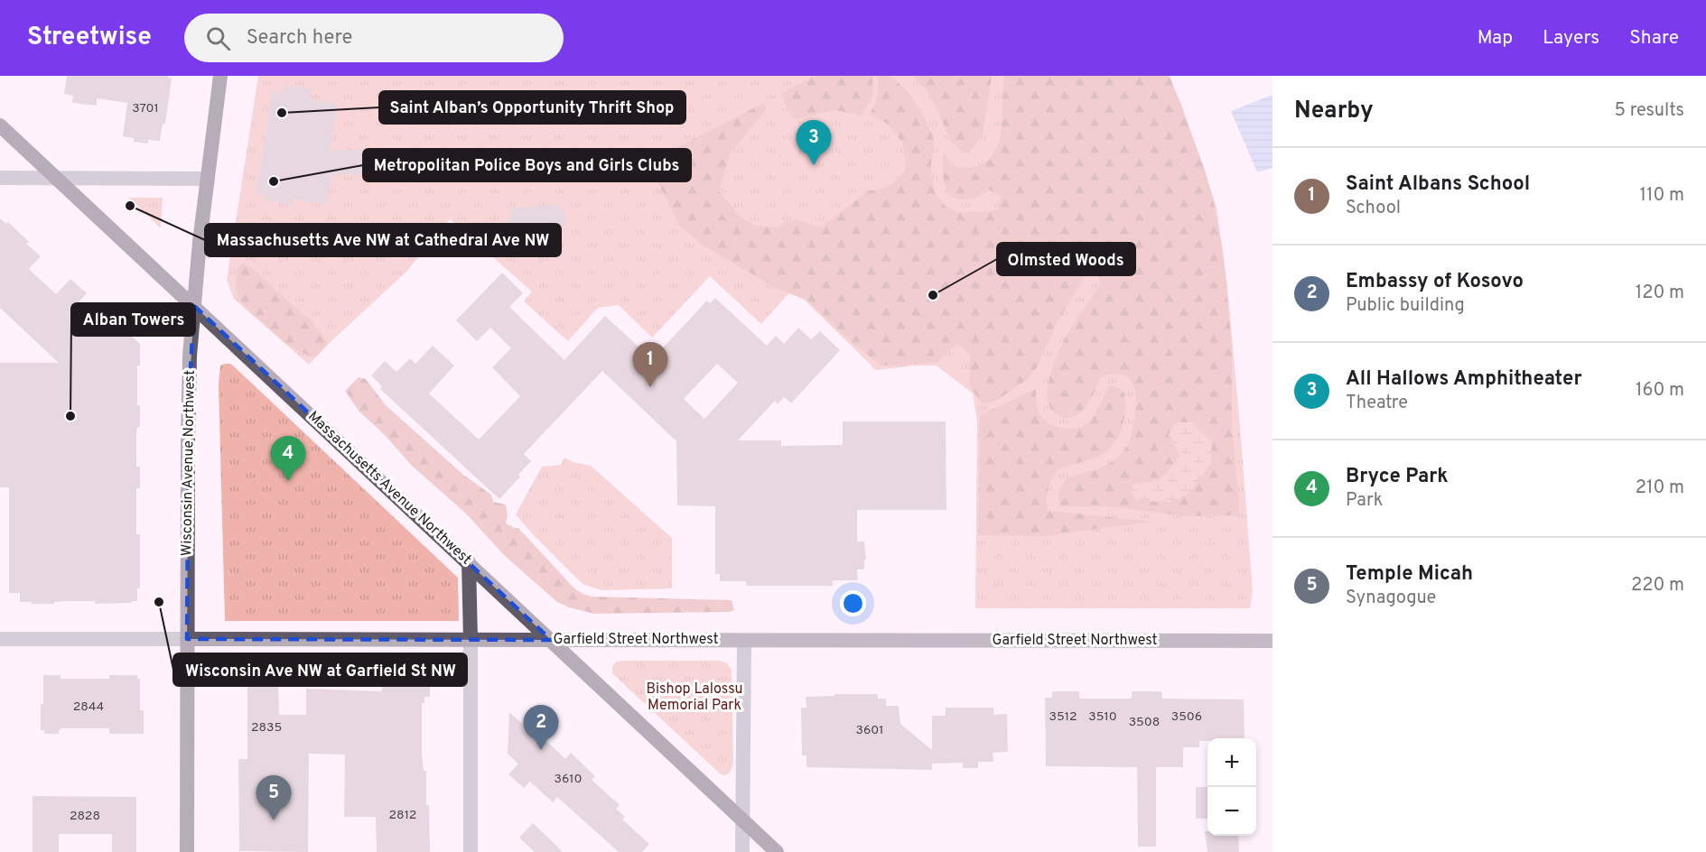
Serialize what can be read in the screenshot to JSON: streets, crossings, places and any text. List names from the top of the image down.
{
  "streets": {
    "main road": ["Wisconsin Avenue Northwest", "Massachusetts Avenue Northwest", "Garfield Street Northwest"]
  },
  "crossings": [
    ["Wisconsin Avenue Northwest", "Massachusetts Avenue Northwest"],
    ["Wisconsin Avenue Northwest", "Garfield Street Northwest"],
    ["Massachusetts Avenue Northwest", "Garfield Street Northwest"]
  ],
  "parks": ["Bishop Lalossu Memorial Park"],
  "places": [
    "Saint Alban’s Opportunity Thrift Shop",
    "Metropolitan Police Boys and Girls Clubs",
    "Massachusetts Ave NW at Cathedral Ave NW",
    "Olmsted Woods",
    "Alban Towers",
    "Wisconsin Ave NW at Garfield St NW"
  ],
  "house_numbers": [
    "3701",
    "2844",
    "3512",
    "3510",
    "3506",
    "3508",
    "2835",
    "3601",
    "3610",
    "2812",
    "2828"
  ],
  "page": {
    "header": "Streetwise",
    "search": "Search here",
    "nav": ["Map", "Layers", "Share"],
    "heading": ["Nearby", "5 results"],
    "pins": [
      "3",
      "1",
      "4",
      "2",
      "5"
    ],
    "list": [
      {
        "mark": "1",
        "name": "Saint Albans School",
        "note": "School",
        "value": "110 m"
      },
      {
        "mark": "2",
        "name": "Embassy of Kosovo",
        "note": "Public building",
        "value": "120 m"
      },
      {
        "mark": "3",
        "name": "All Hallows Amphitheater",
        "note": "Theatre",
        "value": "160 m"
      },
      {
        "mark": "4",
        "name": "Bryce Park",
        "note": "Park",
        "value": "210 m"
      },
      {
        "mark": "5",
        "name": "Temple Micah",
        "note": "Synagogue",
        "value": "220 m"
      }
    ],
    "map_buttons": ["+", "−"]
  }
}
